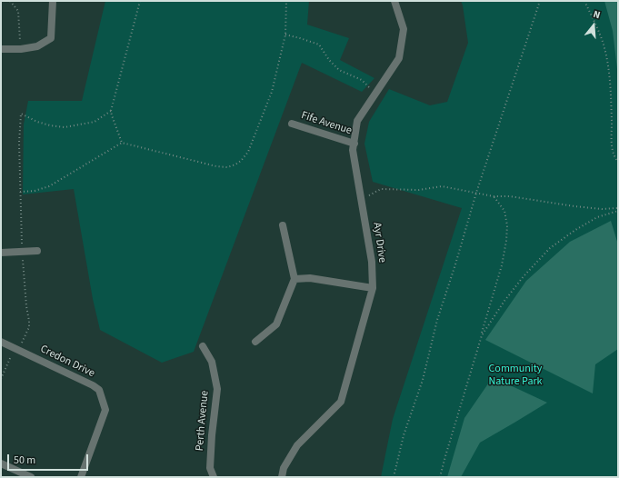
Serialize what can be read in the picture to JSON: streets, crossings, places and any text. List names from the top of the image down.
{
  "streets": {
    "street": [
      "Fife Avenue",
      "Ayr Drive",
      "Credon Drive",
      "Perth Avenue"
    ]
  },
  "crossings": [
    ["Fife Avenue", "Ayr Drive"]
  ],
  "parks": ["Community Nature Park"],
  "scale_bar": "50 m",
  "north": "top"
}
